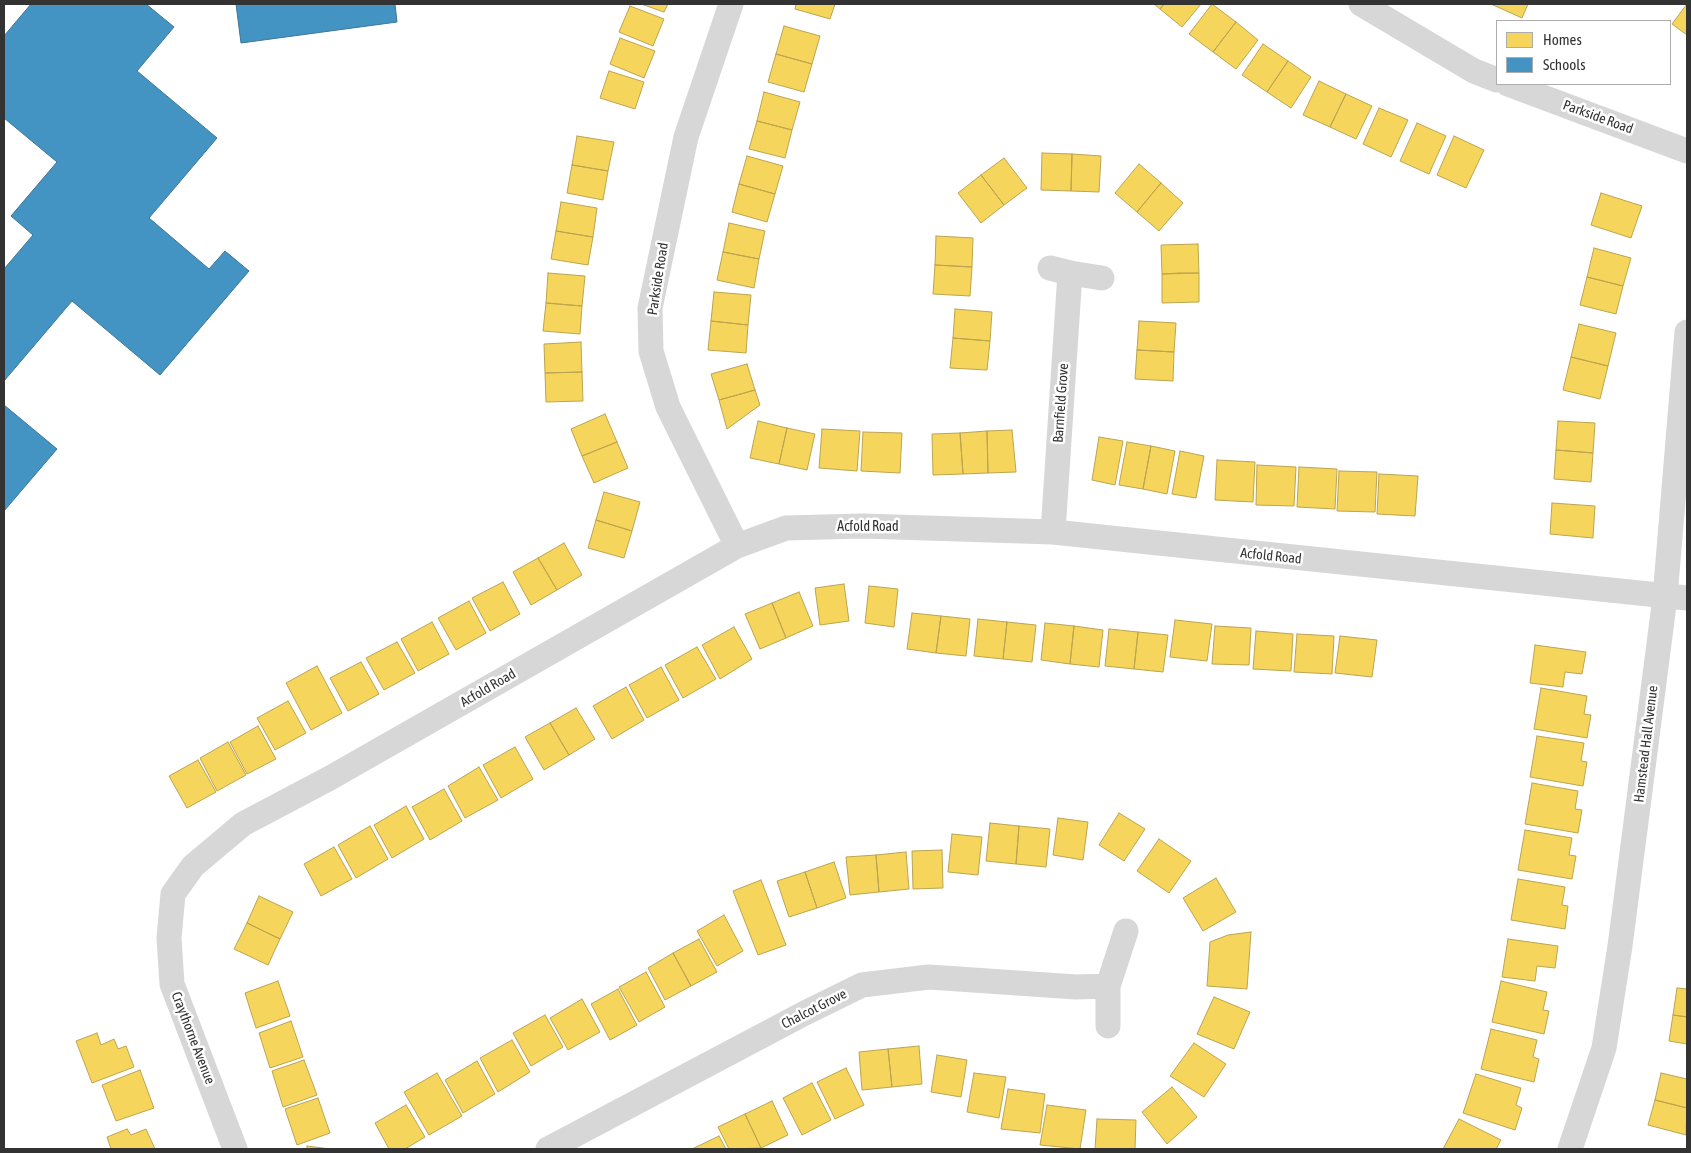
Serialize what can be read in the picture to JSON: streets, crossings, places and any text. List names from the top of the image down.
{
  "streets": {
    "street": [
      "Parkside Road",
      "Barnfield Grove",
      "Acfold Road",
      "Hamstead Hall Avenue",
      "Chalcot Grove",
      "Craythorne Avenue"
    ]
  },
  "crossings": [
    ["Parkside Road", "Acfold Road"],
    ["Barnfield Grove", "Acfold Road"],
    ["Acfold Road", "Hamstead Hall Avenue"],
    ["Acfold Road", "Craythorne Avenue"]
  ],
  "legend": ["Homes", "Schools"]
}
